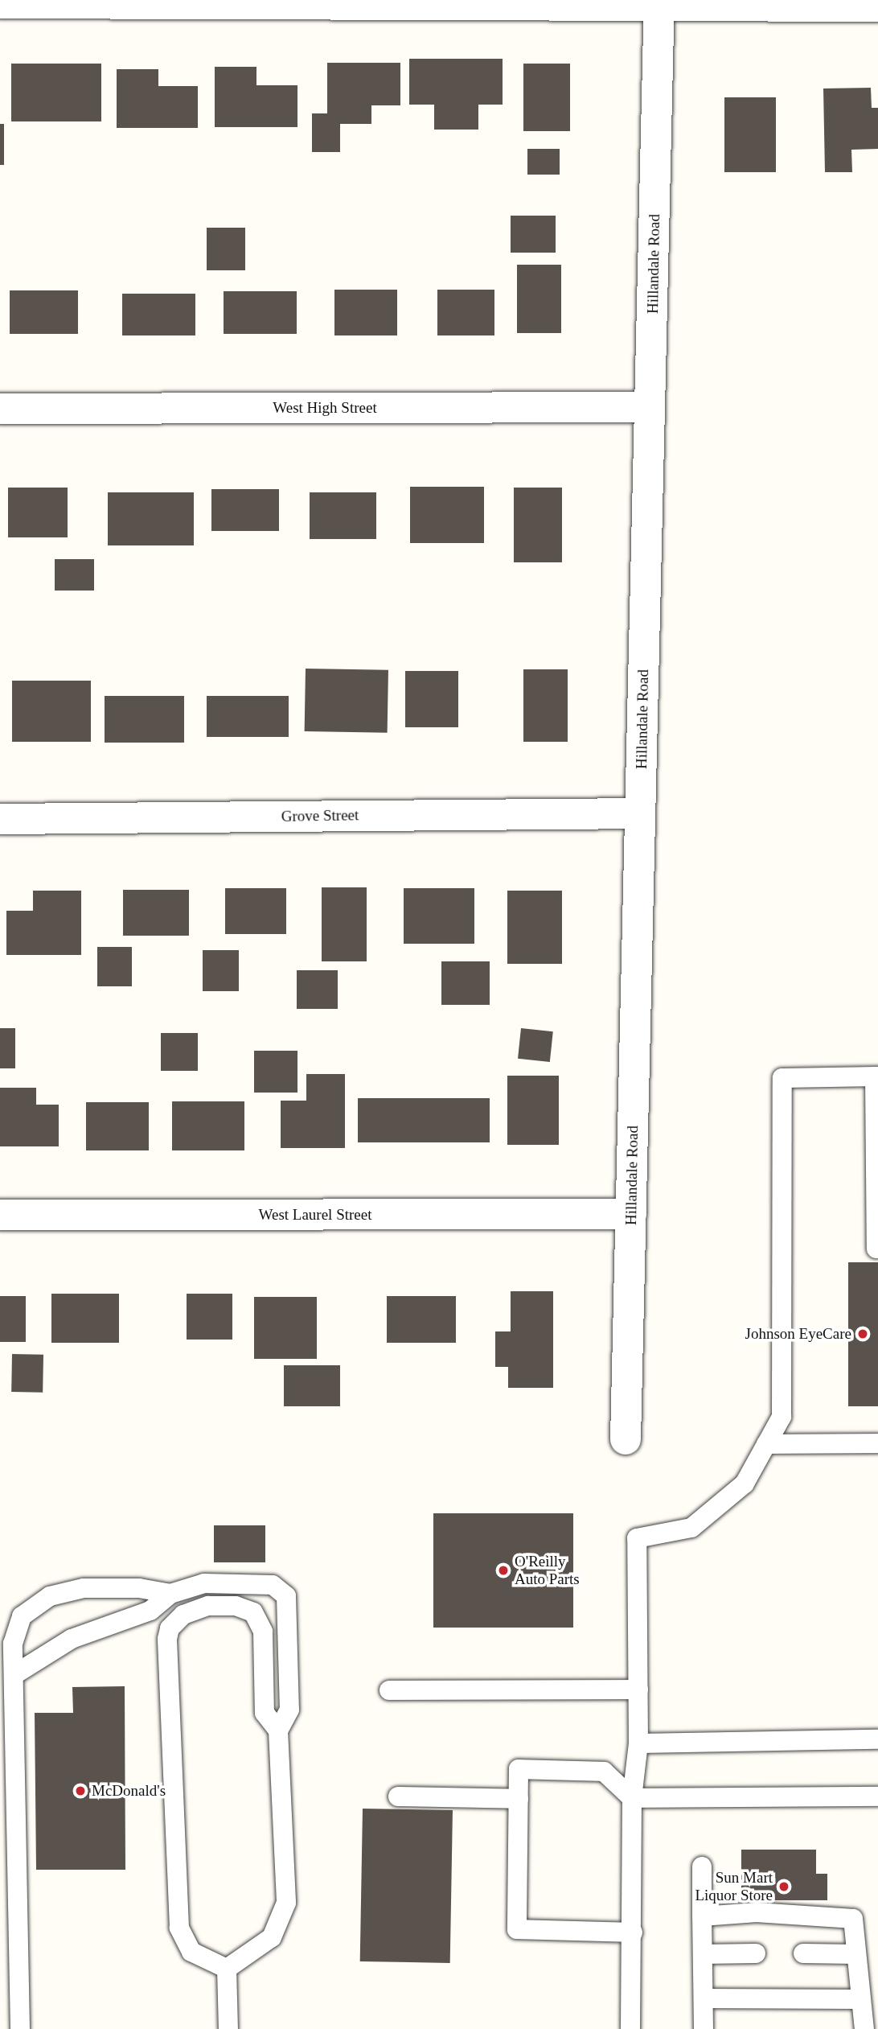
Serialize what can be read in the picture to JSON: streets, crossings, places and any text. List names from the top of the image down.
{
  "streets": {
    "street": [
      "Hillandale Road",
      "West High Street",
      "Grove Street",
      "West Laurel Street"
    ]
  },
  "crossings": [
    ["Hillandale Road", "West High Street"],
    ["Hillandale Road", "Grove Street"],
    ["Hillandale Road", "West Laurel Street"]
  ],
  "places": [
    "Johnson EyeCare",
    "O'Reilly Auto Parts",
    "McDonald's",
    "Sun Mart Liquor Store"
  ]
}
